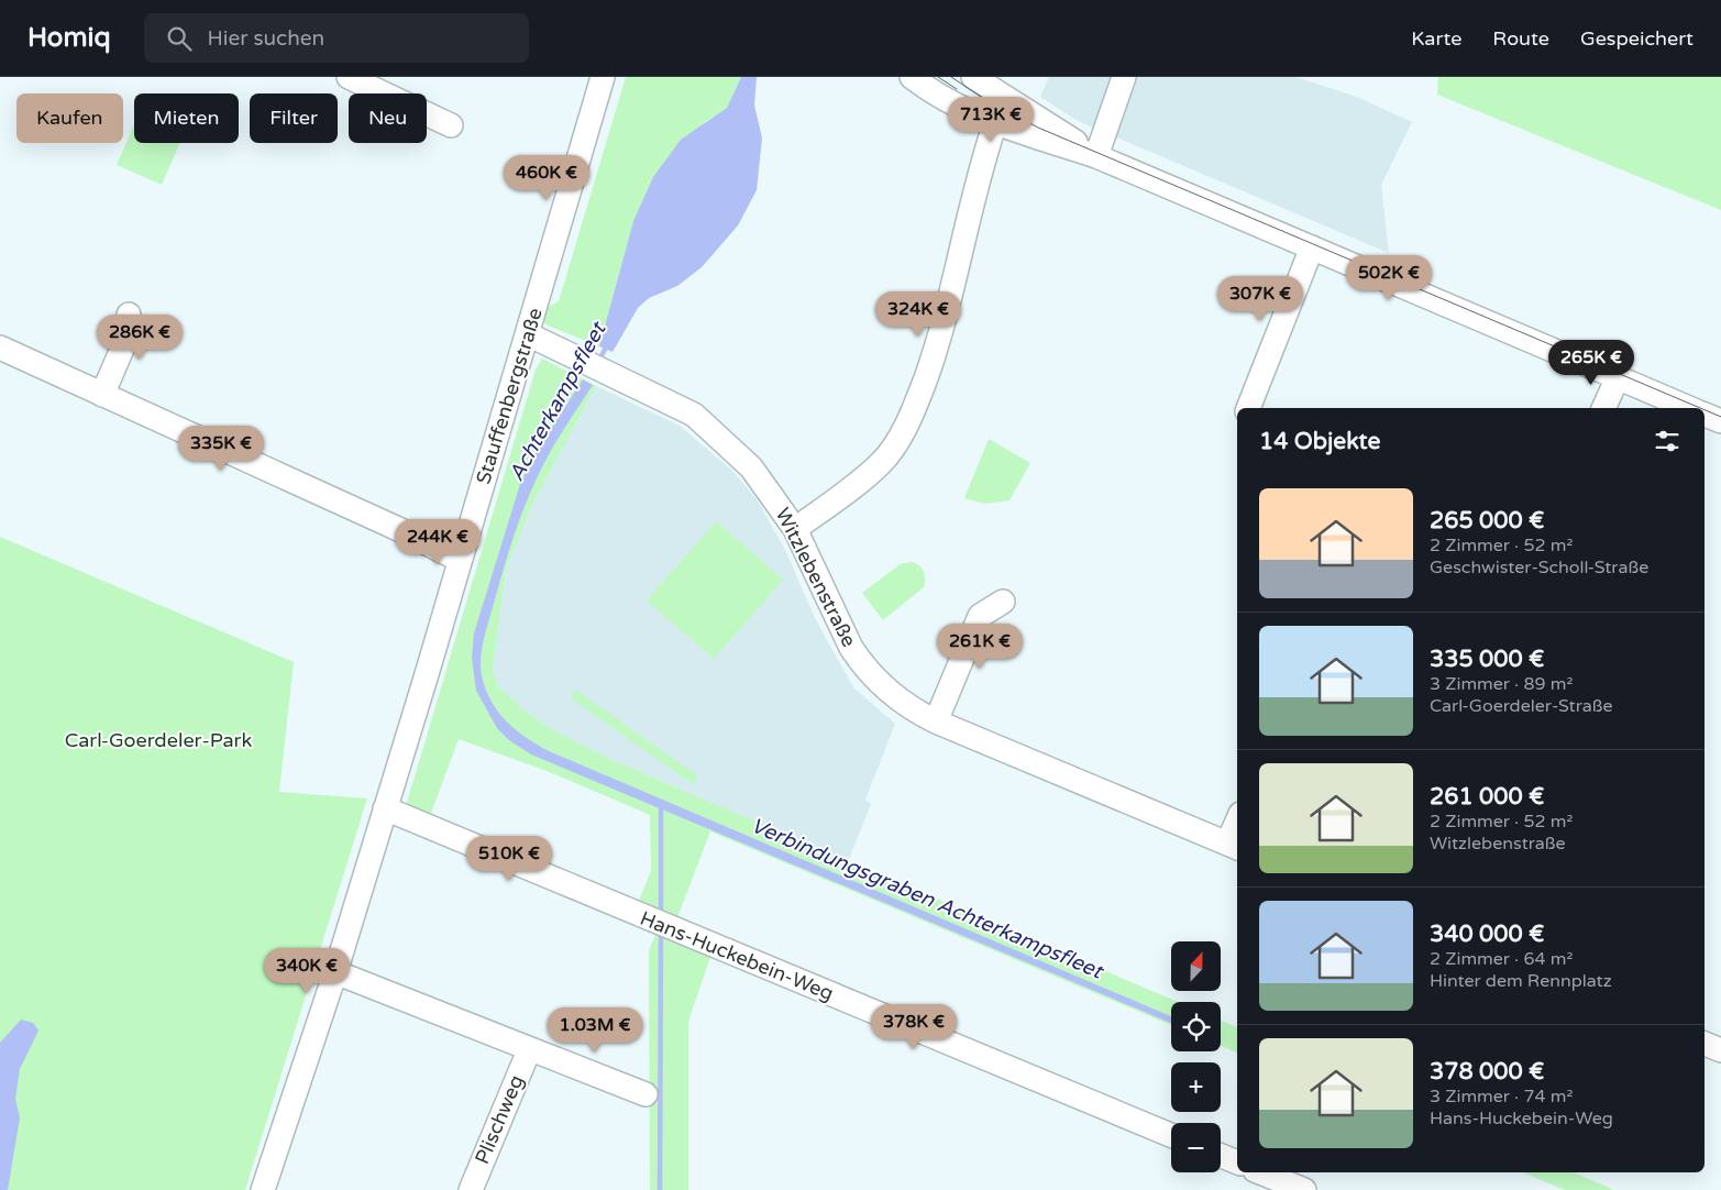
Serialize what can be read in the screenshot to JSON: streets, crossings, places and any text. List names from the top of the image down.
{
  "streets": {
    "street": [
      "Stauffenbergstraße",
      "Witzlebenstraße",
      "Hans-Huckebein-Weg",
      "Plischweg"
    ]
  },
  "crossings": [
    ["Stauffenbergstraße", "Witzlebenstraße"],
    ["Stauffenbergstraße", "Hans-Huckebein-Weg"]
  ],
  "water": ["Achterkampsfleet", "Verbindungsgraben Achterkampsfleet"],
  "parks": ["Carl-Goerdeler-Park"],
  "north": "top",
  "page": {
    "header": "Homiq",
    "search": "Hier suchen",
    "nav": ["Karte", "Route", "Gespeichert"],
    "chip": [
      "Kaufen",
      "Mieten",
      "Filter",
      "Neu"
    ],
    "price": [
      "713K €",
      "460K €",
      "502K €",
      "307K €",
      "324K €",
      "286K €",
      "265K €",
      "335K €",
      "244K €",
      "261K €",
      "510K €",
      "340K €",
      "378K €",
      "1.03M €"
    ],
    "heading": "14 Objekte",
    "list": [
      {
        "name": "265 000 €",
        "note": "2 Zimmer · 52 m² · Geschwister-Scholl-Straße"
      },
      {
        "name": "335 000 €",
        "note": "3 Zimmer · 89 m² · Carl-Goerdeler-Straße"
      },
      {
        "name": "261 000 €",
        "note": "2 Zimmer · 52 m² · Witzlebenstraße"
      },
      {
        "name": "340 000 €",
        "note": "2 Zimmer · 64 m² · Hinter dem Rennplatz"
      },
      {
        "name": "378 000 €",
        "note": "3 Zimmer · 74 m² · Hans-Huckebein-Weg"
      }
    ],
    "map_buttons": ["+", "−"]
  }
}
